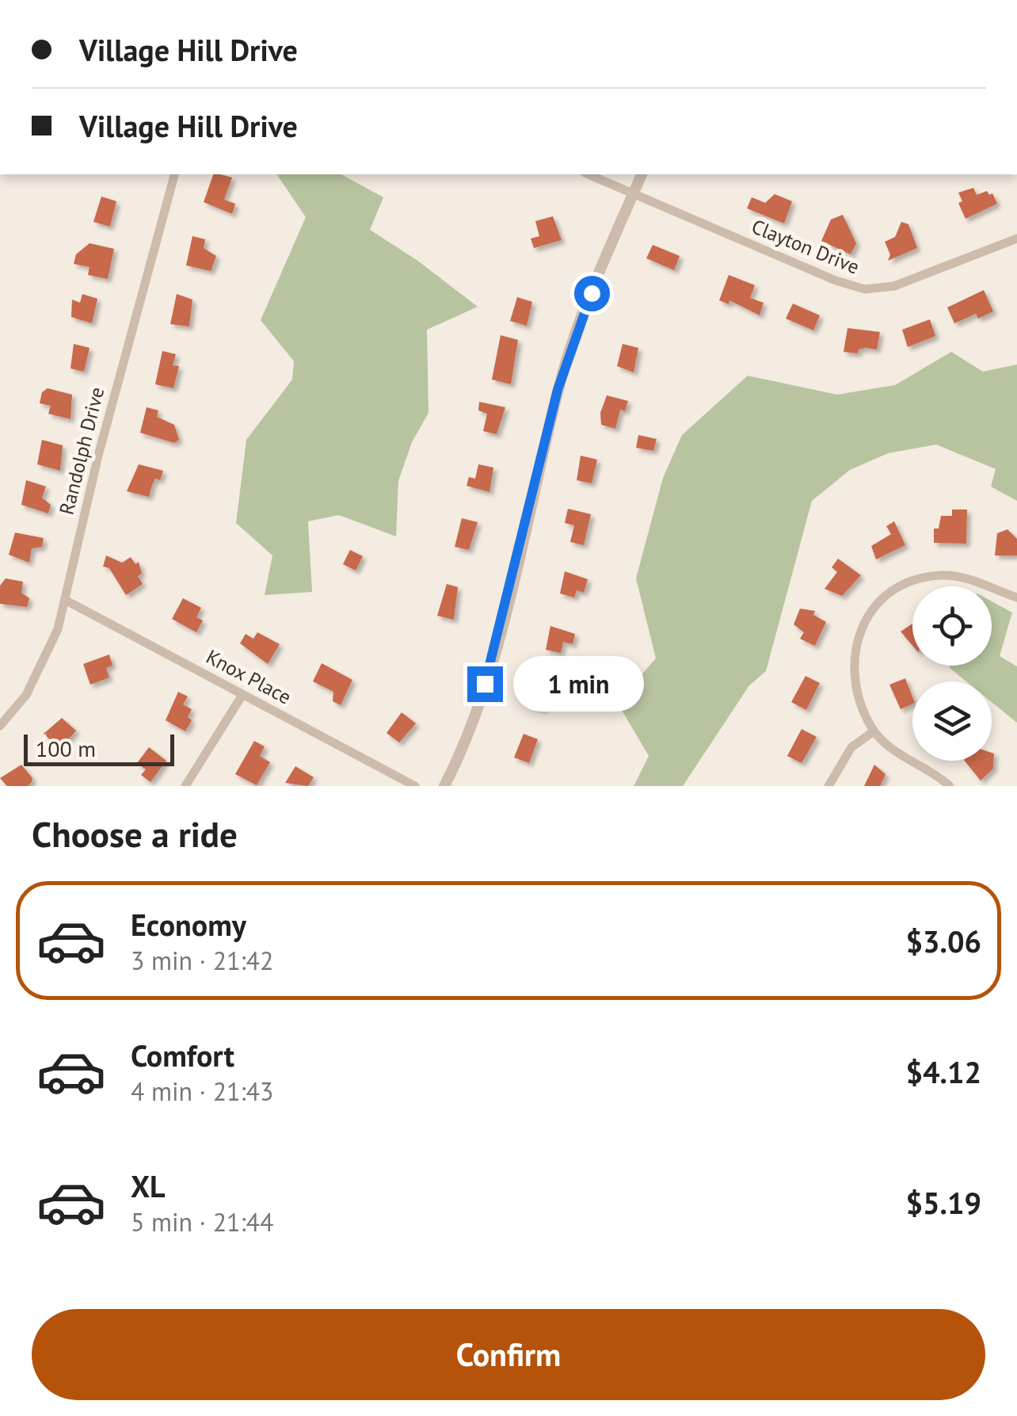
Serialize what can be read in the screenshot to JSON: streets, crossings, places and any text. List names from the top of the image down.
{
  "streets": {
    "street": ["Clayton Drive", "Randolph Drive", "Knox Place"]
  },
  "crossings": [
    ["Randolph Drive", "Knox Place"]
  ],
  "scale_bar": "100 m",
  "page": {
    "banner": ["Village Hill Drive", "Village Hill Drive"],
    "bubble": "1 min",
    "scale": "100 m",
    "heading": "Choose a ride",
    "list": [
      {
        "name": "Economy",
        "note": "3 min · 21:42",
        "value": "$3.06"
      },
      {
        "name": "Comfort",
        "note": "4 min · 21:43",
        "value": "$4.12"
      },
      {
        "name": "XL",
        "note": "5 min · 21:44",
        "value": "$5.19"
      }
    ],
    "buttons": "Confirm"
  }
}
